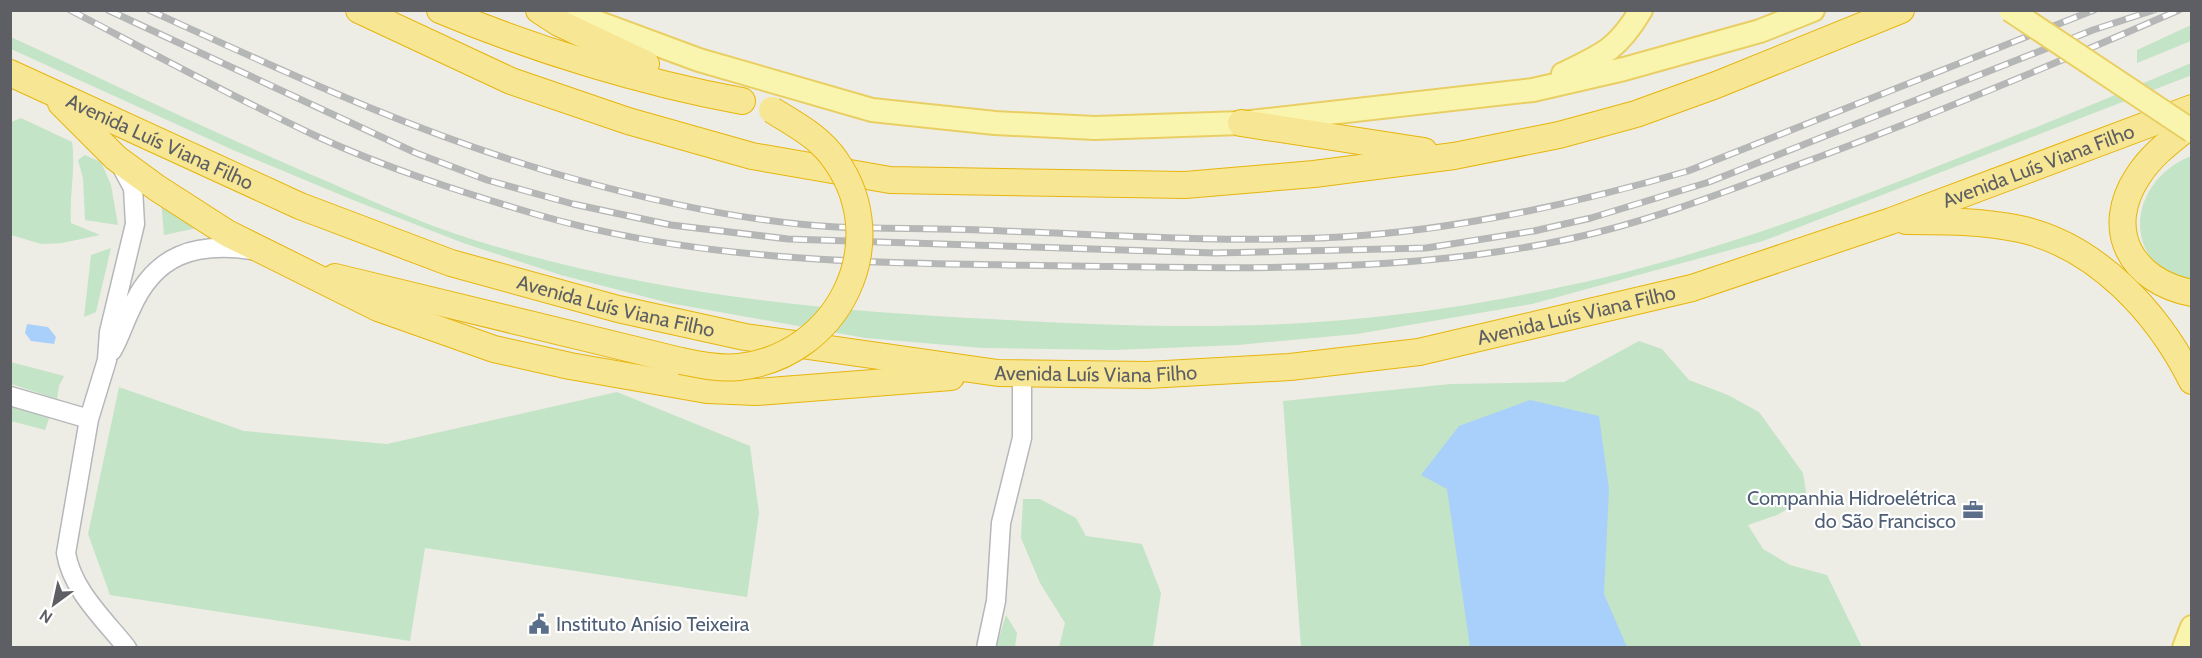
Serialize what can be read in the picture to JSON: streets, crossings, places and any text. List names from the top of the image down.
{
  "streets": {
    "highway": ["Avenida Luís Viana Filho"]
  },
  "places": {
    "office": ["Companhia Hidroelétrica do São Francisco"],
    "public building": ["Instituto Anísio Teixeira"]
  },
  "north": "bottom left"
}
